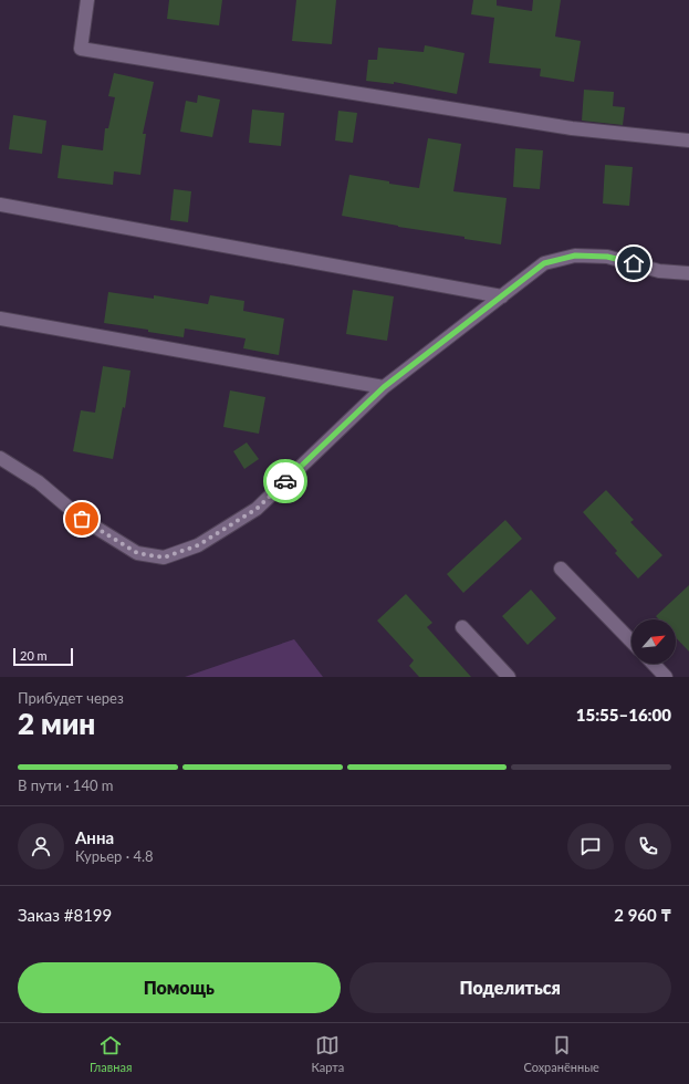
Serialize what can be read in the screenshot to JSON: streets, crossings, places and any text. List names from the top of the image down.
{
  "scale_bar": "20 m",
  "north": "top right",
  "page": {
    "scale": "20 m",
    "heading": ["2 мин", "Прибудет через", "15:55–16:00"],
    "panel": [
      "Анна",
      "Курьер · 4.8",
      "Заказ #8199",
      "2 960 ₸"
    ],
    "bar": "В пути · 140 m",
    "buttons": ["Помощь", "Поделиться"],
    "tabs": ["Главная", "Карта", "Сохранённые"]
  }
}
